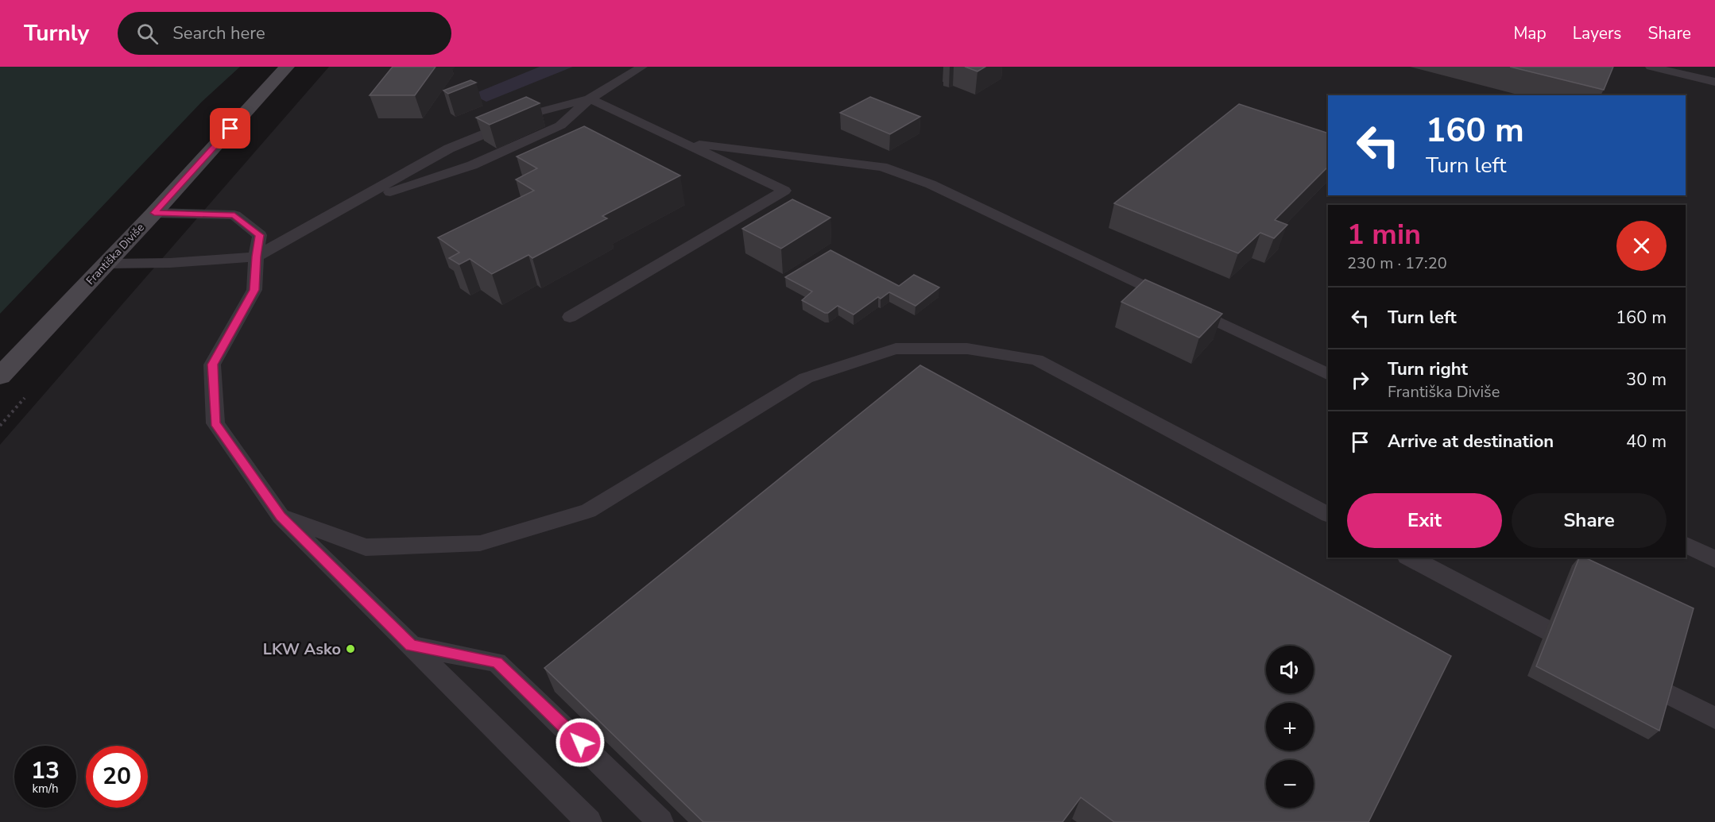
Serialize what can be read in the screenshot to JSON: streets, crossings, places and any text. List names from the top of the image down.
{
  "streets": {
    "main road": ["Františka Diviše"]
  },
  "places": ["LKW Asko"],
  "page": {
    "header": "Turnly",
    "search": "Search here",
    "nav": ["Map", "Layers", "Share"],
    "turn": ["160 m", "Turn left"],
    "heading": ["1 min", "230 m · 17:20"],
    "list": [
      {
        "name": "Turn left",
        "value": "160 m"
      },
      {
        "name": "Turn right",
        "note": "Františka Diviše",
        "value": "30 m"
      },
      {
        "name": "Arrive at destination",
        "value": "40 m"
      }
    ],
    "buttons": ["Exit", "Share"],
    "map_buttons": ["+", "−"],
    "speed": "13 km/h",
    "limit": "20"
  }
}
